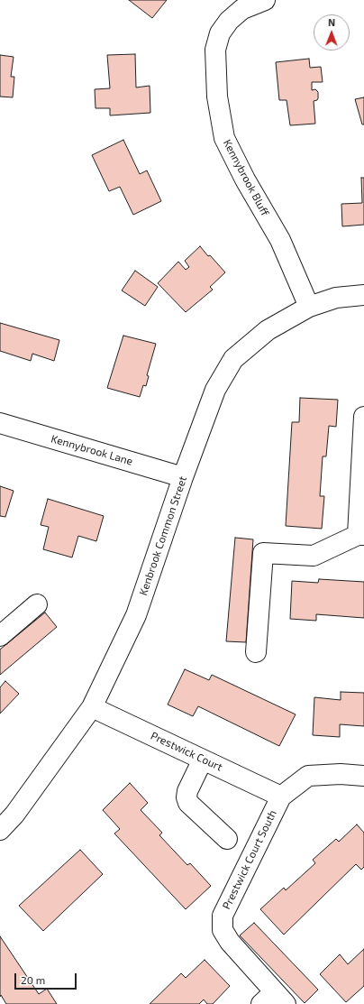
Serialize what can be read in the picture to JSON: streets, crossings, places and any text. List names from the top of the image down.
{
  "streets": {
    "street": [
      "Kennybrook Bluff",
      "Kennybrook Lane",
      "Kenbrook Common Street",
      "Prestwick Court",
      "Prestwick Court South"
    ]
  },
  "crossings": [
    ["Kennybrook Bluff", "Kenbrook Common Street"],
    ["Kennybrook Lane", "Kenbrook Common Street"],
    ["Kenbrook Common Street", "Prestwick Court"],
    ["Prestwick Court", "Prestwick Court South"]
  ],
  "scale_bar": "20 m",
  "north": "top"
}
